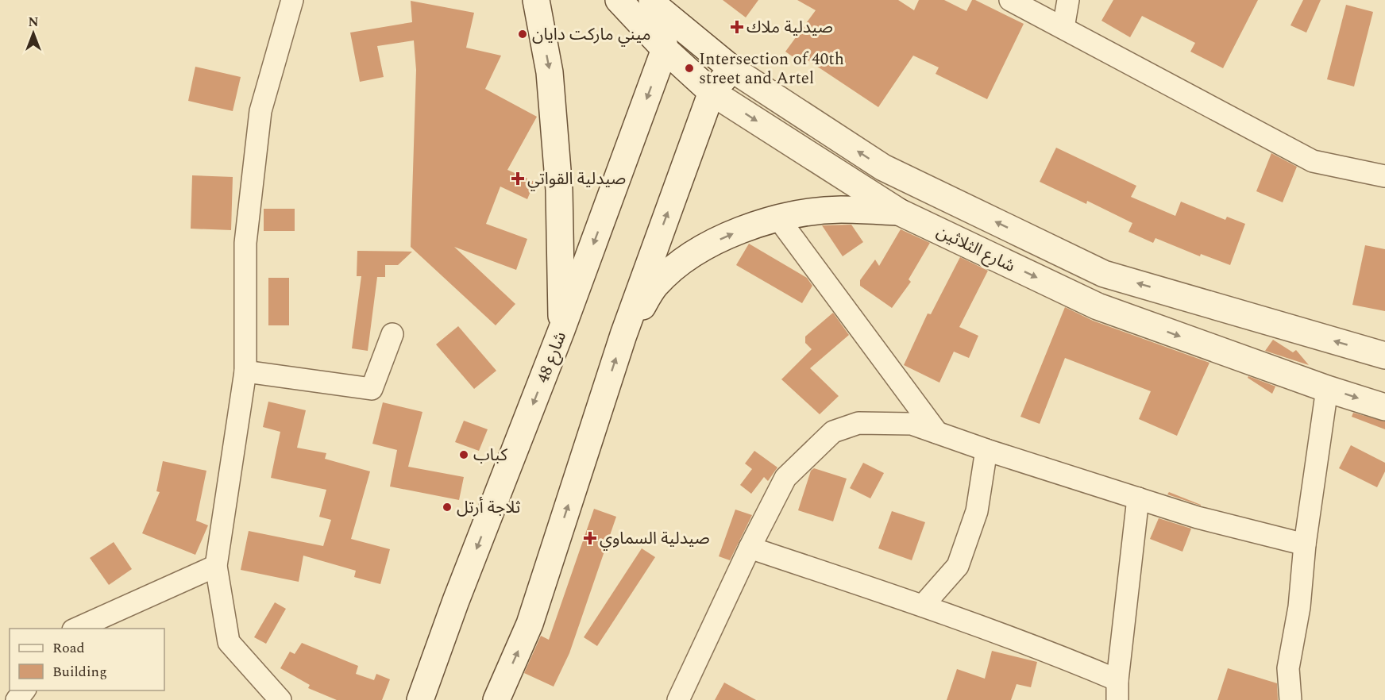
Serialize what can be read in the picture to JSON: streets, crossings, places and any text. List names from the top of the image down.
{
  "streets": {
    "main road": ["شارع الثلاثين", "شارع 48"]
  },
  "crossings": [
    ["شارع الثلاثين", "شارع 48"]
  ],
  "places": {
    "health": ["صيدلية ملاك", "صيدلية القواتي", "صيدلية السماوي"],
    "other": [
      "ميني ماركت دايان",
      "Intersection of 40th street and Artel",
      "كباب",
      "ثلاجة أرتل"
    ]
  },
  "legend": ["Road", "Building"],
  "north": "top"
}
